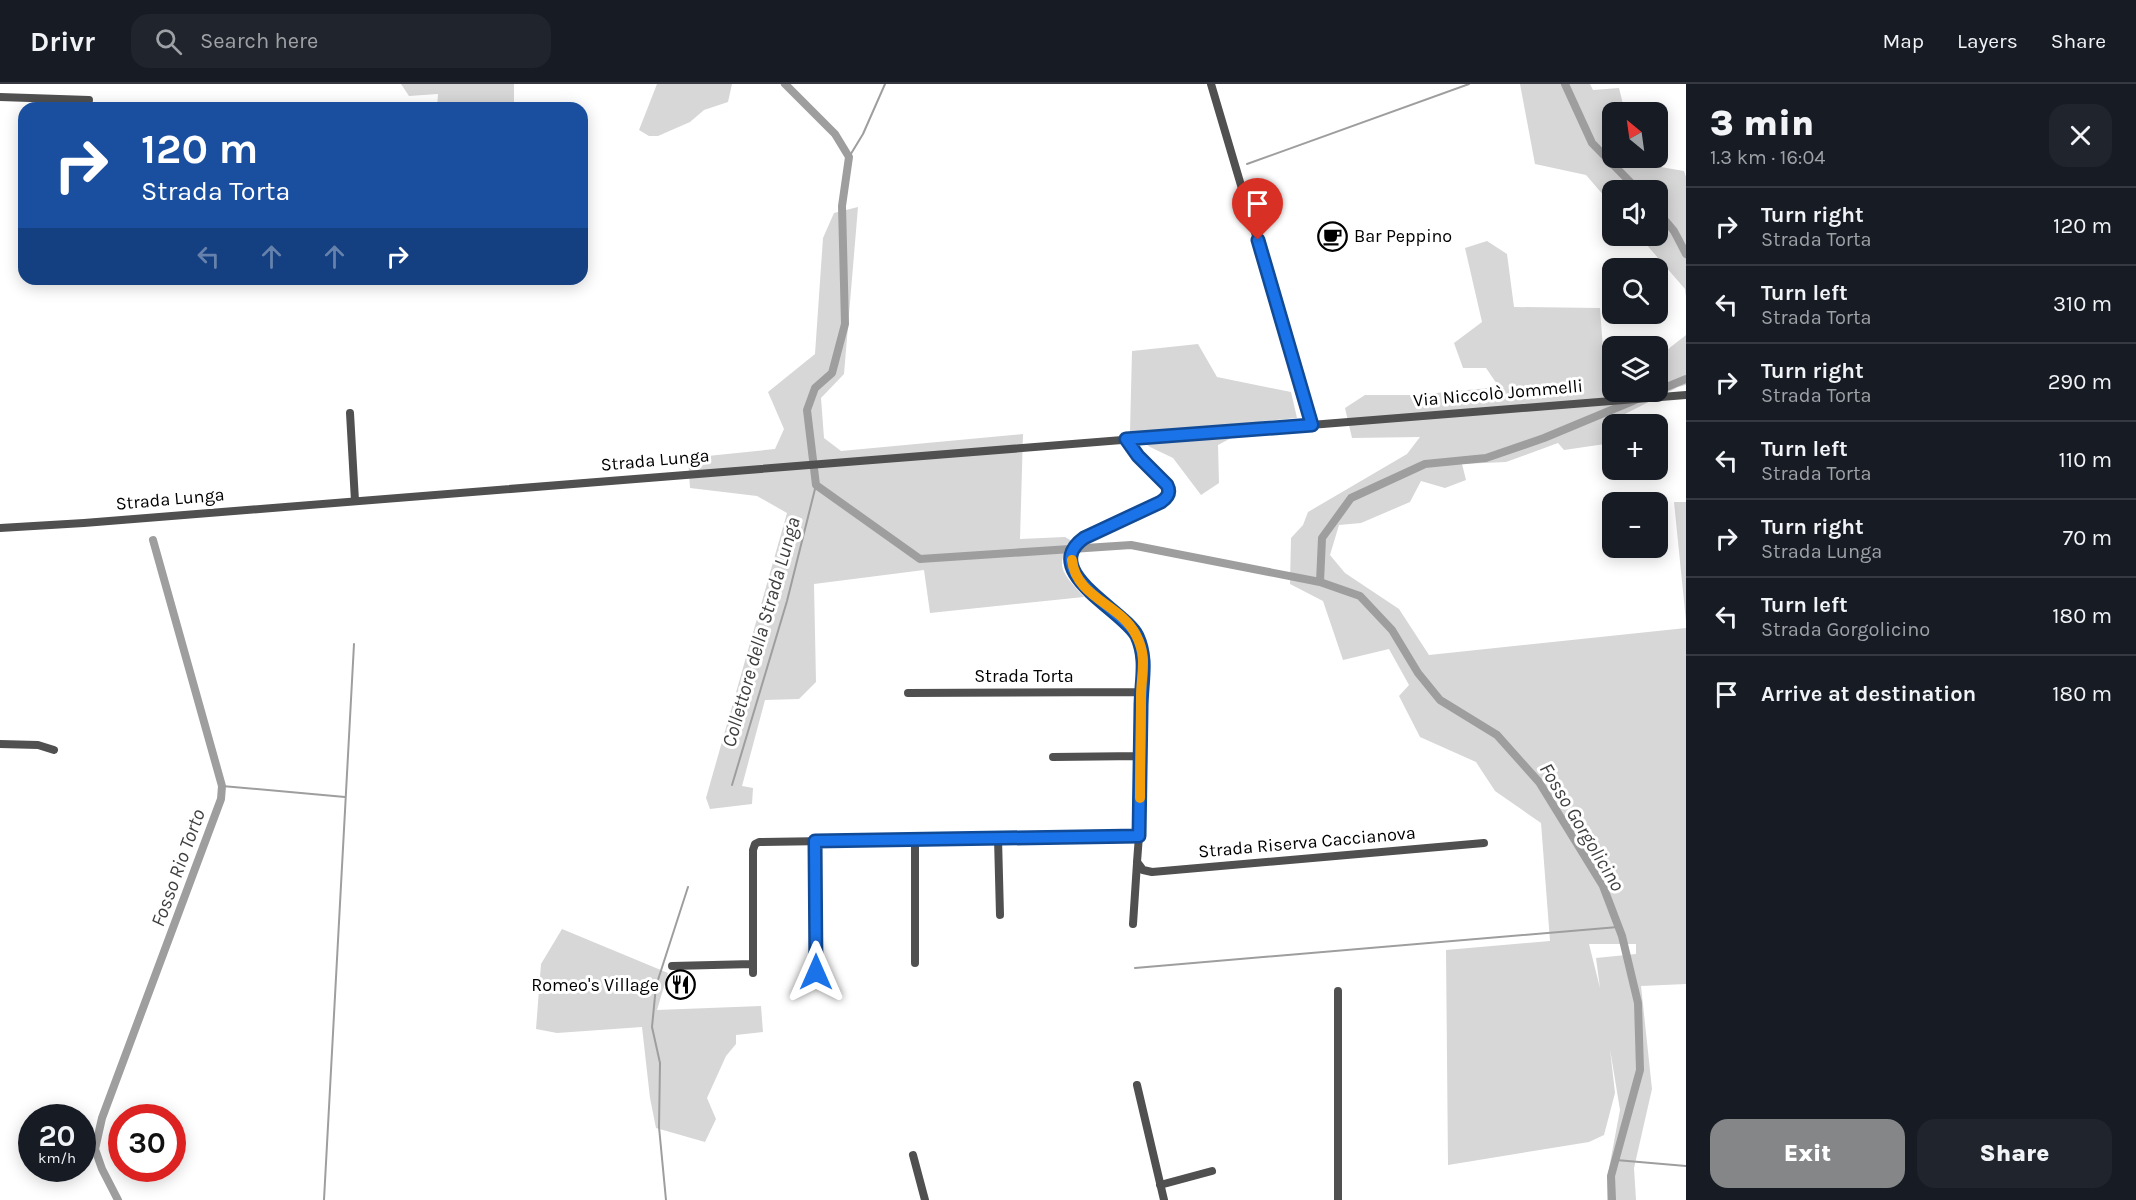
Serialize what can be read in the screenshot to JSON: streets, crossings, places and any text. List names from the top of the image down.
{
  "streets": {
    "street": [
      "Via Niccolò Jommelli",
      "Strada Lunga",
      "Strada Torta",
      "Strada Riserva Caccianova"
    ]
  },
  "crossings": [
    ["Via Niccolò Jommelli", "Strada Lunga"]
  ],
  "water": ["Collettore della Strada Lunga", "Fosso Gorgolicino", "Fosso Rio Torto"],
  "places": {
    "cafe": ["Bar Peppino"],
    "restaurant": ["Romeo's Village"]
  },
  "north": "top left",
  "page": {
    "header": "Drivr",
    "search": "Search here",
    "nav": ["Map", "Layers", "Share"],
    "heading": ["3 min", "1.3 km · 16:04"],
    "map_buttons": ["+", "−"],
    "turn": ["120 m", "Strada Torta"],
    "list": [
      {
        "name": "Turn right",
        "note": "Strada Torta",
        "value": "120 m"
      },
      {
        "name": "Turn left",
        "note": "Strada Torta",
        "value": "310 m"
      },
      {
        "name": "Turn right",
        "note": "Strada Torta",
        "value": "290 m"
      },
      {
        "name": "Turn left",
        "note": "Strada Torta",
        "value": "110 m"
      },
      {
        "name": "Turn right",
        "note": "Strada Lunga",
        "value": "70 m"
      },
      {
        "name": "Turn left",
        "note": "Strada Gorgolicino",
        "value": "180 m"
      },
      {
        "name": "Arrive at destination",
        "value": "180 m"
      }
    ],
    "speed": "20 km/h",
    "limit": "30",
    "buttons": ["Exit", "Share"]
  }
}
